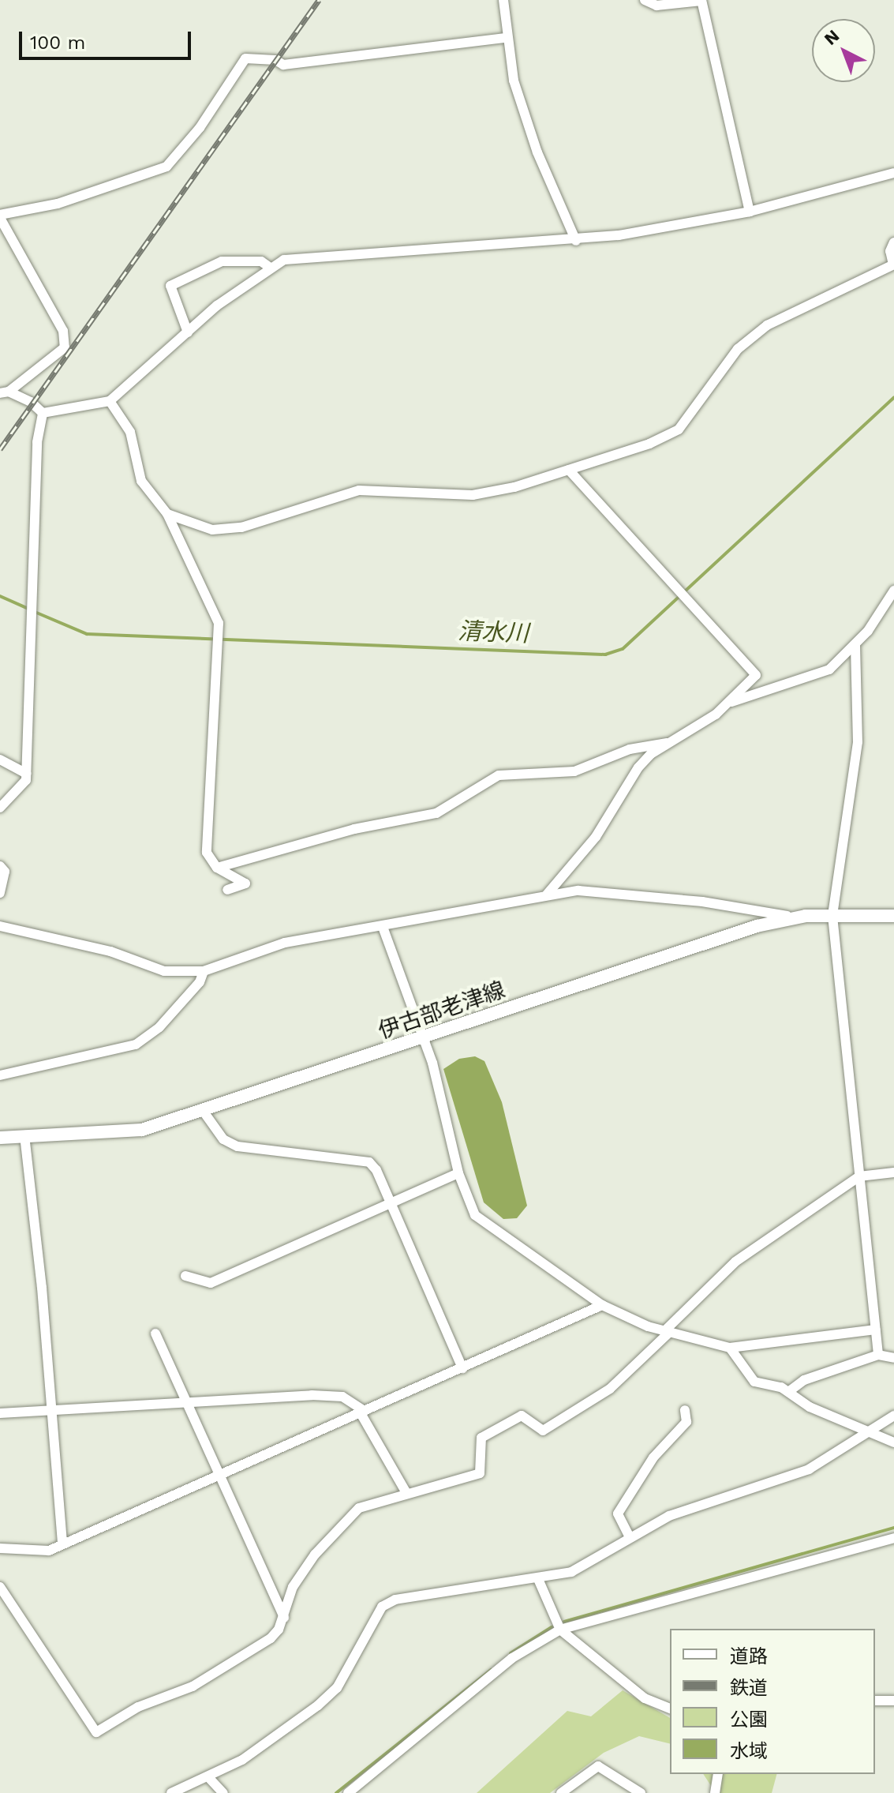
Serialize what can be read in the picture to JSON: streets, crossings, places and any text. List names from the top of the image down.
{
  "streets": {
    "main road": ["伊古部老津線"]
  },
  "water": ["清水川"],
  "legend": [
    "道路",
    "鉄道",
    "公園",
    "水域"
  ],
  "scale_bar": "100 m",
  "north": "top left"
}
